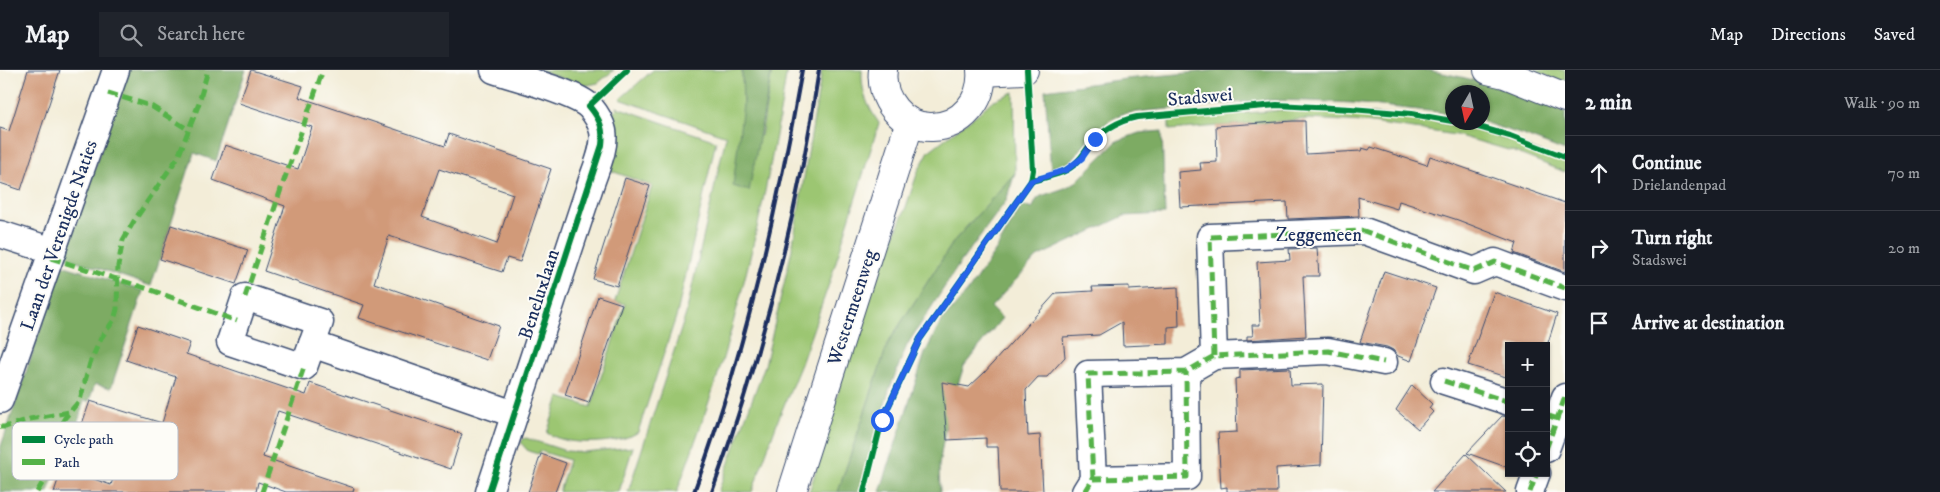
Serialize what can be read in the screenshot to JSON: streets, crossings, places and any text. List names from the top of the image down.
{
  "streets": {
    "street": [
      "Zeggemeen",
      "Laan der Verenigde Naties",
      "Beneluxlaan",
      "Westermeenweg"
    ],
    "cycle path": ["Stadswei"]
  },
  "legend": ["Cycle path", "Path"],
  "north": "bottom",
  "page": {
    "header": "Map",
    "search": "Search here",
    "nav": ["Map", "Directions", "Saved"],
    "heading": ["2 min", "Walk · 90 m"],
    "list": [
      ["Continue", "Drielandenpad", "70 m"],
      ["Turn right", "Stadswei", "20 m"],
      "Arrive at destination"
    ],
    "map_buttons": ["+", "−"]
  }
}
